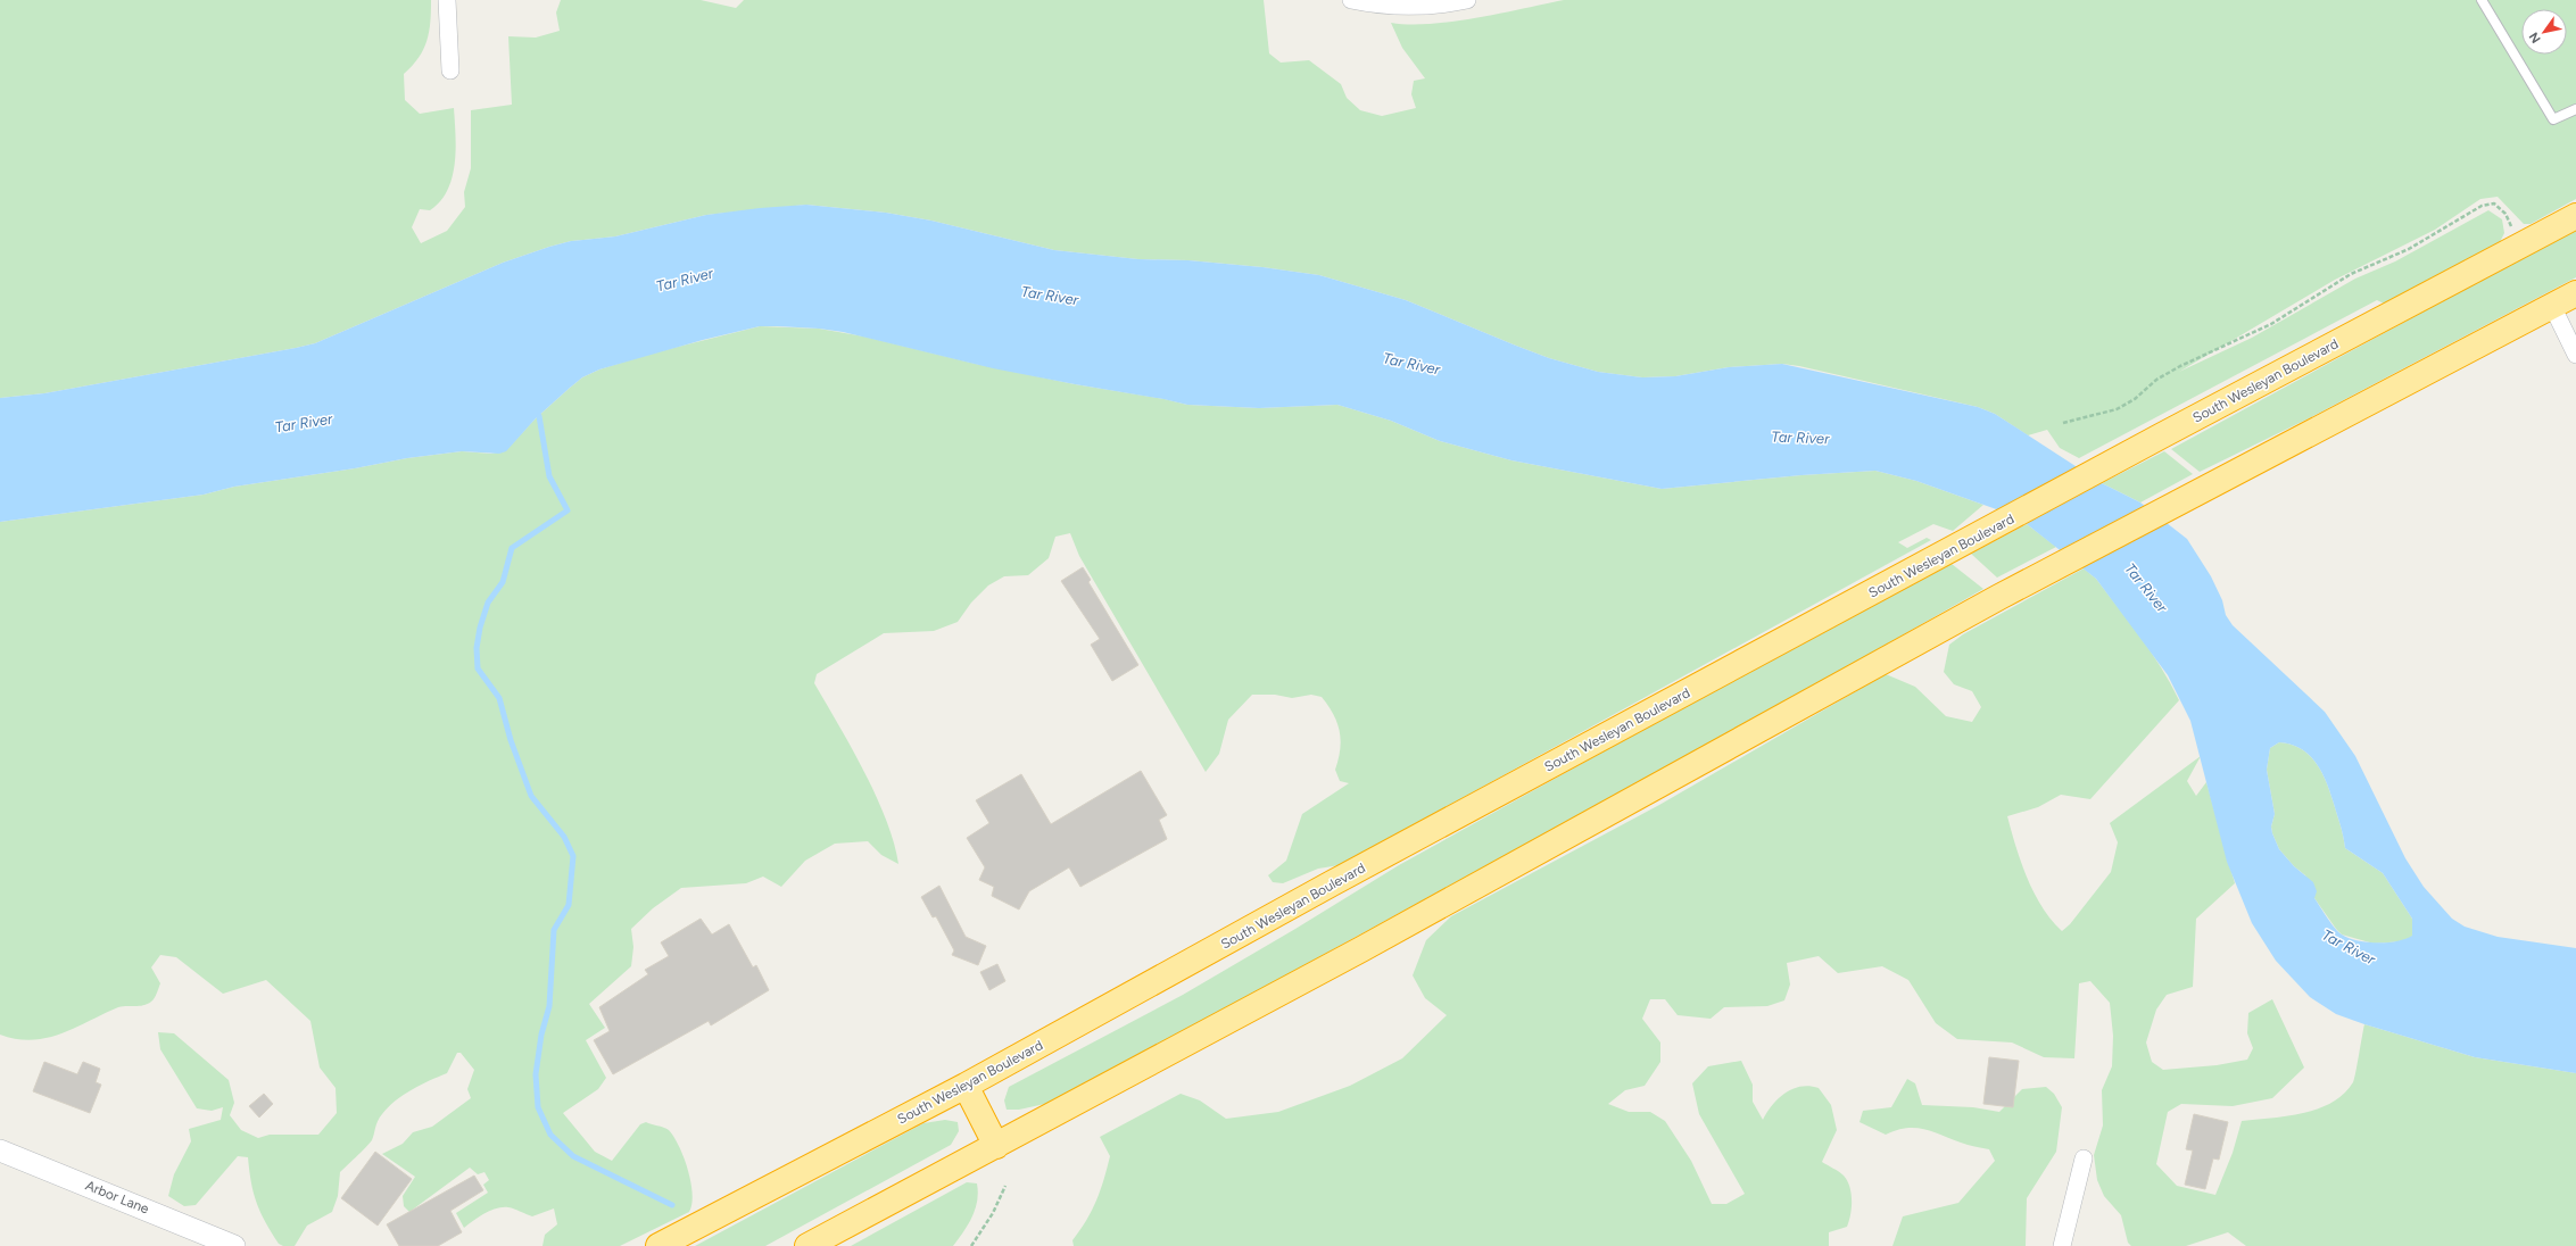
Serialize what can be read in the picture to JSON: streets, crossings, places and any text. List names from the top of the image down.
{
  "streets": {
    "highway": ["South Wesleyan Boulevard"],
    "street": ["Arbor Lane"]
  },
  "water": ["Tar River"],
  "north": "bottom left"
}
